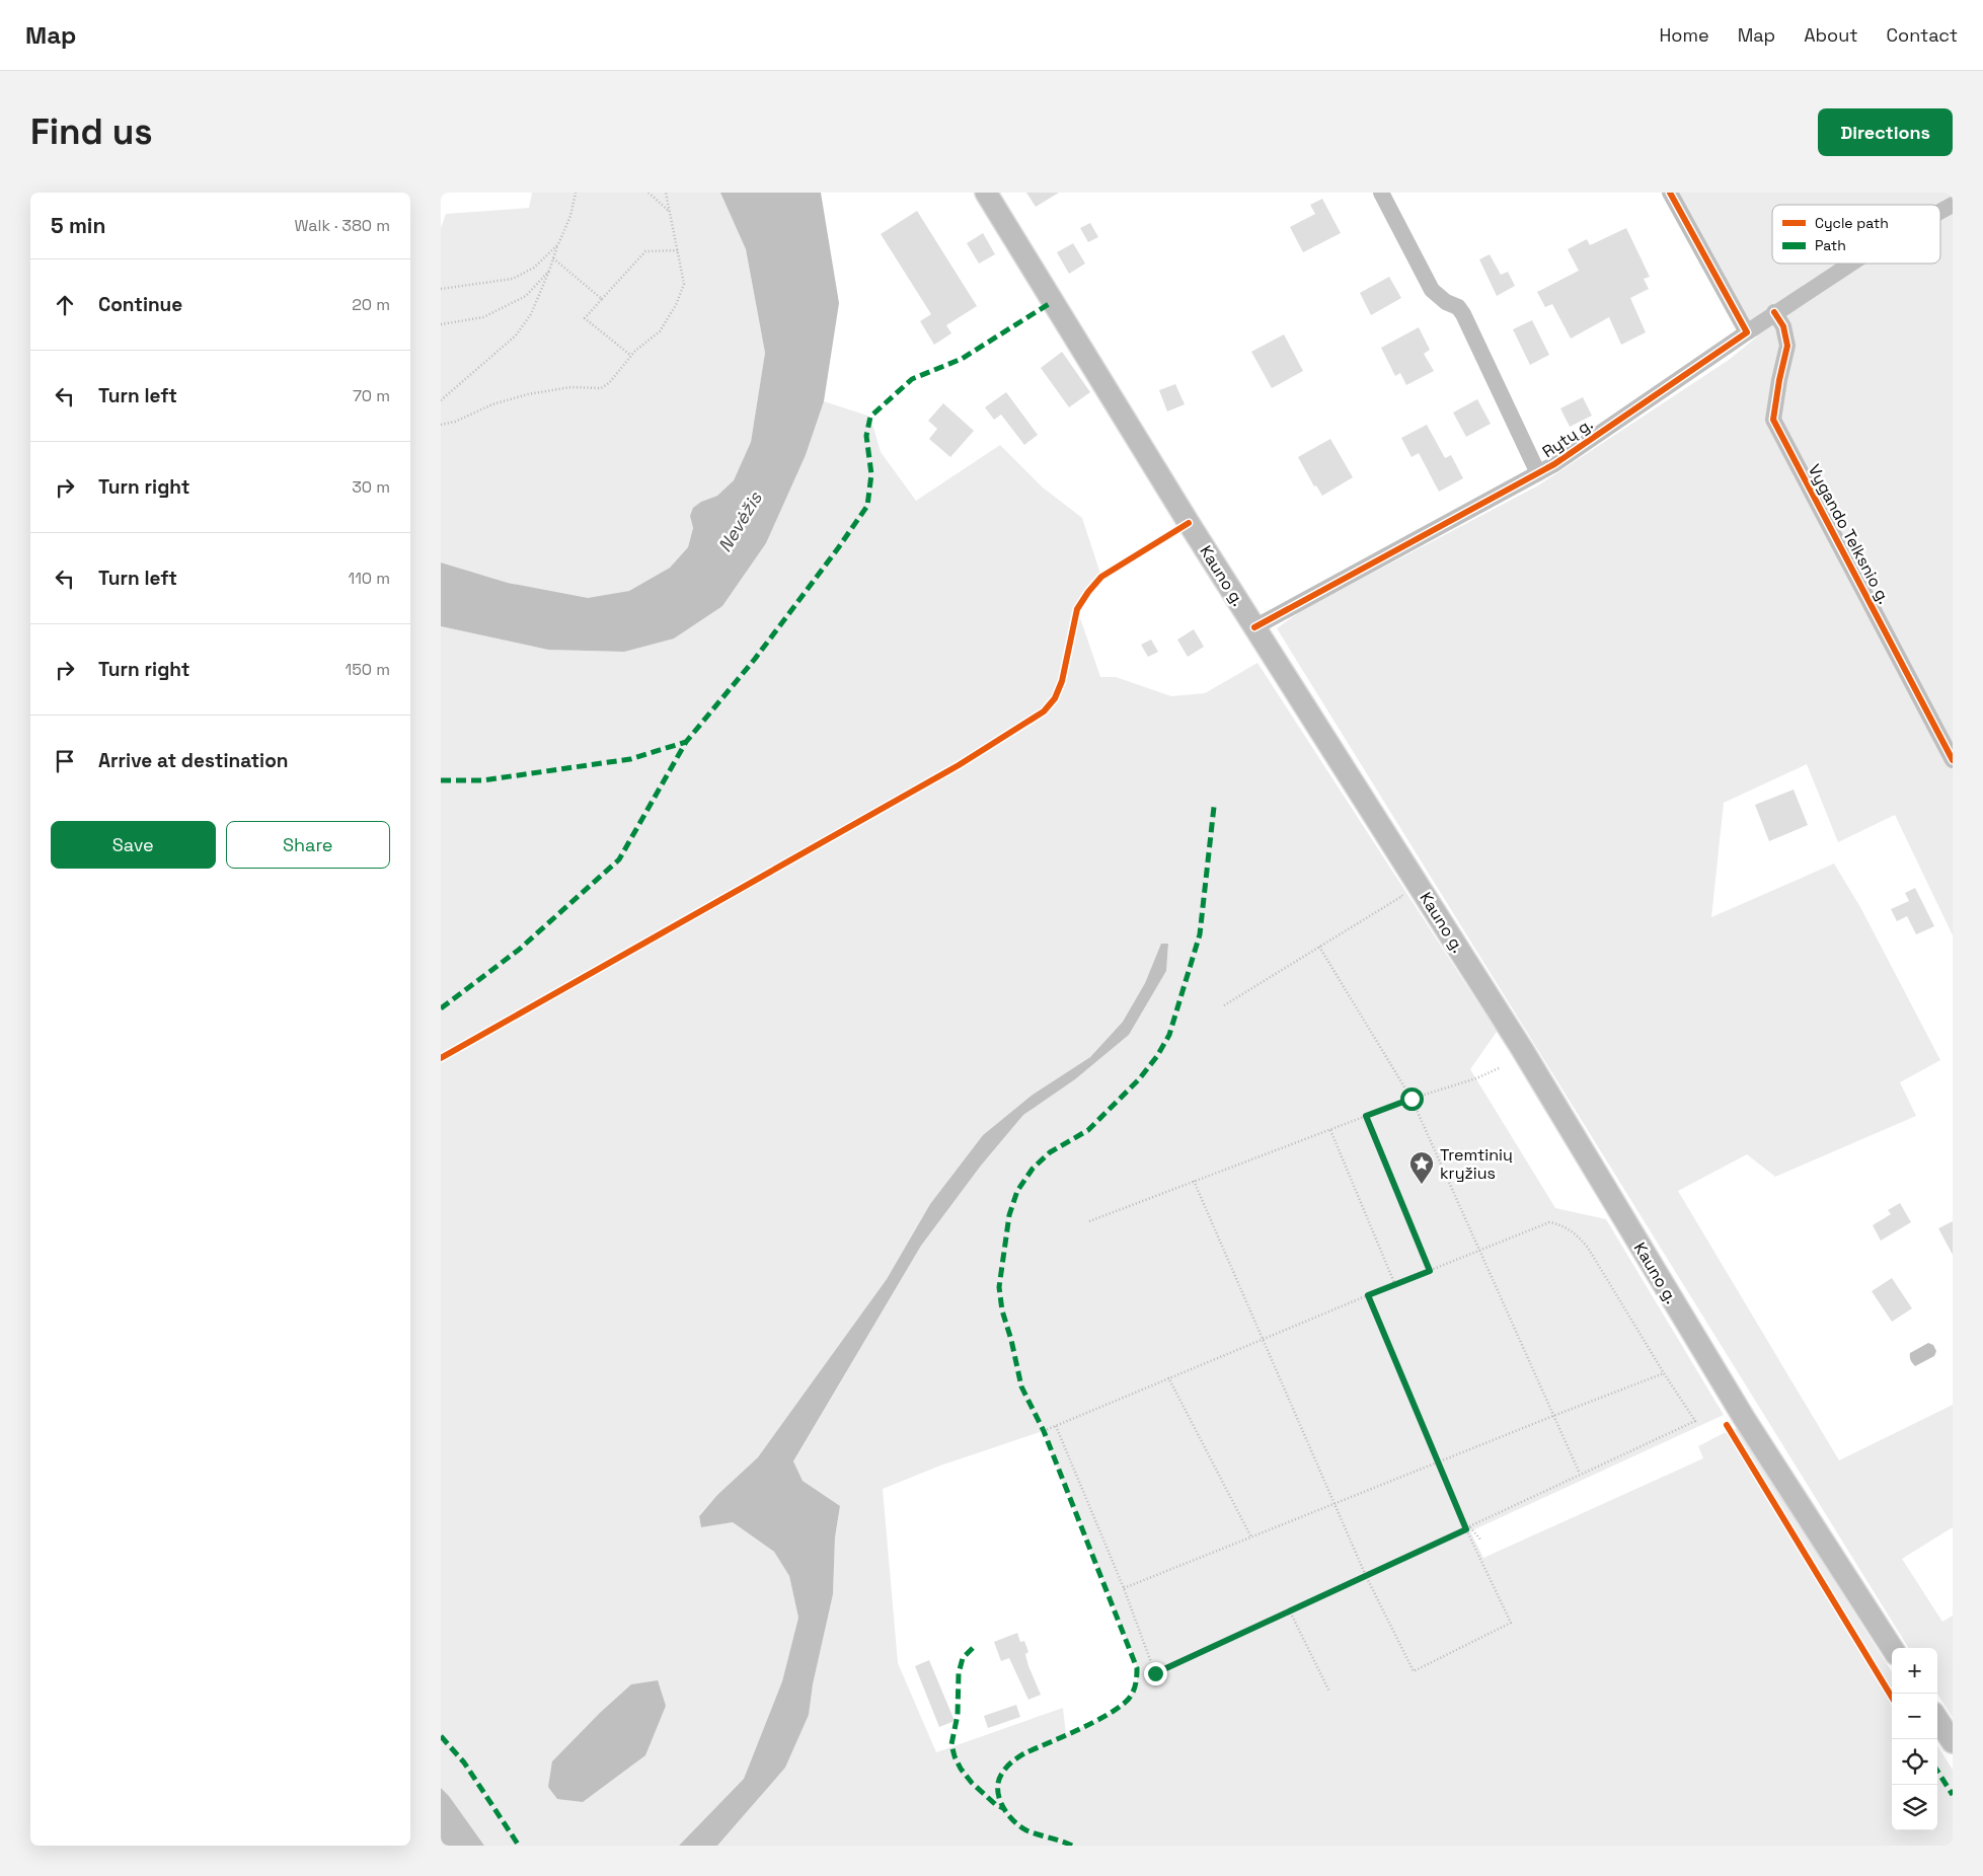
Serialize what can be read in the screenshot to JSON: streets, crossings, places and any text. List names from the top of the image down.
{
  "streets": {
    "main road": ["Kauno g."],
    "street": ["Rytų g.", "Vygando Telksnio g."]
  },
  "crossings": [
    ["Rytų g.", "Vygando Telksnio g."],
    ["Rytų g.", "Kauno g."]
  ],
  "water": ["Nevėžis"],
  "places": {
    "place": ["Tremtinių kryžius"]
  },
  "legend": ["Cycle path", "Path"],
  "page": {
    "header": "Map",
    "nav": [
      "Home",
      "Map",
      "About",
      "Contact"
    ],
    "buttons": [
      "Directions",
      ["Save", "Share"]
    ],
    "title": "Find us",
    "heading": ["5 min", "Walk · 380 m"],
    "list": [
      ["Continue", "20 m"],
      ["Turn left", "70 m"],
      ["Turn right", "30 m"],
      ["Turn left", "110 m"],
      ["Turn right", "150 m"],
      "Arrive at destination"
    ],
    "map_buttons": ["+", "−"]
  }
}
